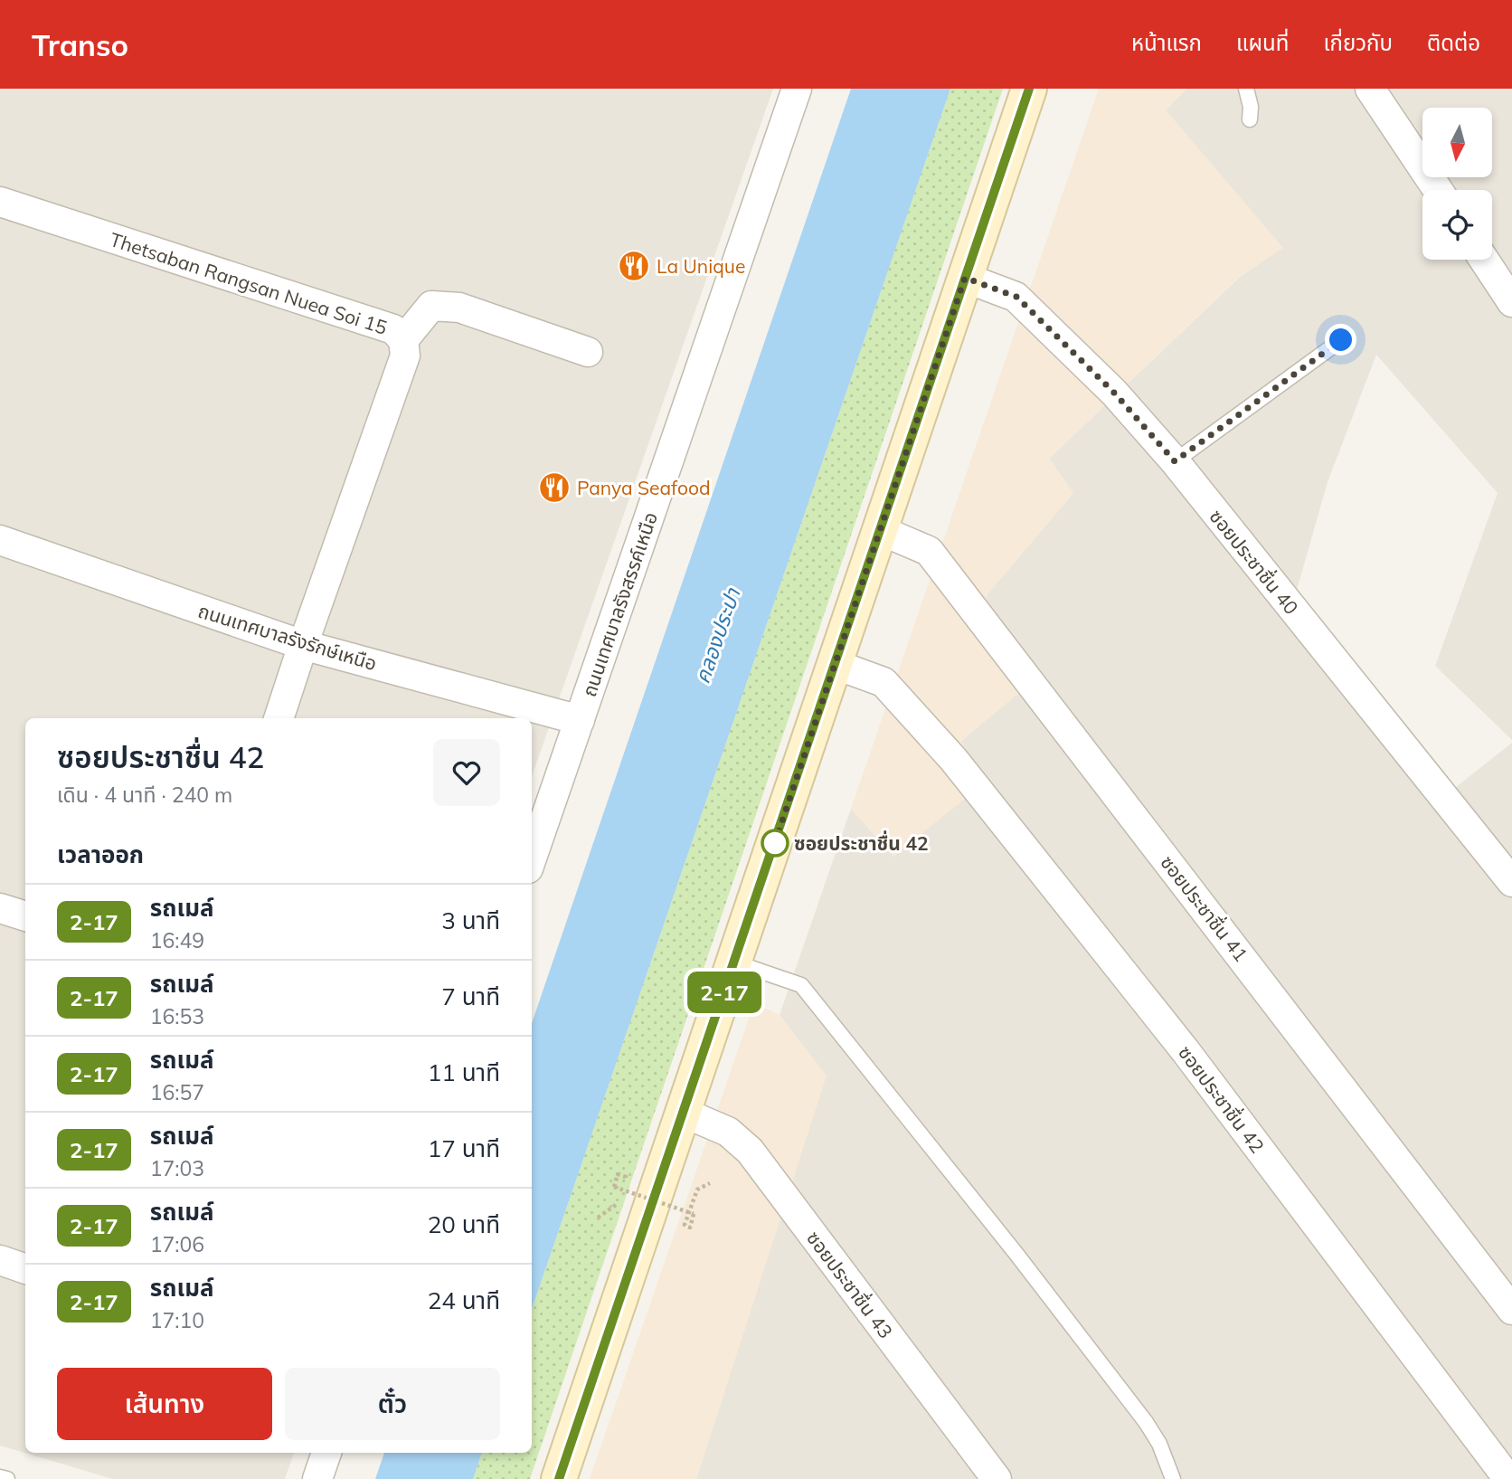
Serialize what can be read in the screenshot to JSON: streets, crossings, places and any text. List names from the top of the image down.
{
  "streets": {
    "street": [
      "Thetsaban Rangsan Nuea Soi 15",
      "ซอยประชาชื่น 40",
      "ถนนเทศบาลรังสรรค์เหนือ",
      "ถนนเทศบาลรังรักษ์เหนือ",
      "ซอยประชาชื่น 41",
      "ซอยประชาชื่น 42",
      "ซอยประชาชื่น 43"
    ]
  },
  "crossings": [
    ["Thetsaban Rangsan Nuea Soi 15", "ถนนเทศบาลรังรักษ์เหนือ"],
    ["ถนนเทศบาลรังสรรค์เหนือ", "ถนนเทศบาลรังรักษ์เหนือ"]
  ],
  "water": ["คลองประปา"],
  "places": {
    "restaurant": ["La Unique", "Panya Seafood"],
    "other": ["ซอยประชาชื่น 42"]
  },
  "lines": ["bus line 2-17"],
  "north": "bottom",
  "page": {
    "header": "Transo",
    "nav": [
      "หน้าแรก",
      "แผนที่",
      "เกี่ยวกับ",
      "ติดต่อ"
    ],
    "on_map": "2-17",
    "heading": [
      ["ซอยประชาชื่น 42", "เดิน · 4 นาที · 240 m"],
      "เวลาออก"
    ],
    "list": [
      {
        "mark": "2-17",
        "name": "รถเมล์",
        "note": "16:49",
        "value": "3 นาที"
      },
      {
        "mark": "2-17",
        "name": "รถเมล์",
        "note": "16:53",
        "value": "7 นาที"
      },
      {
        "mark": "2-17",
        "name": "รถเมล์",
        "note": "16:57",
        "value": "11 นาที"
      },
      {
        "mark": "2-17",
        "name": "รถเมล์",
        "note": "17:03",
        "value": "17 นาที"
      },
      {
        "mark": "2-17",
        "name": "รถเมล์",
        "note": "17:06",
        "value": "20 นาที"
      },
      {
        "mark": "2-17",
        "name": "รถเมล์",
        "note": "17:10",
        "value": "24 นาที"
      }
    ],
    "buttons": ["เส้นทาง", "ตั๋ว"]
  }
}
